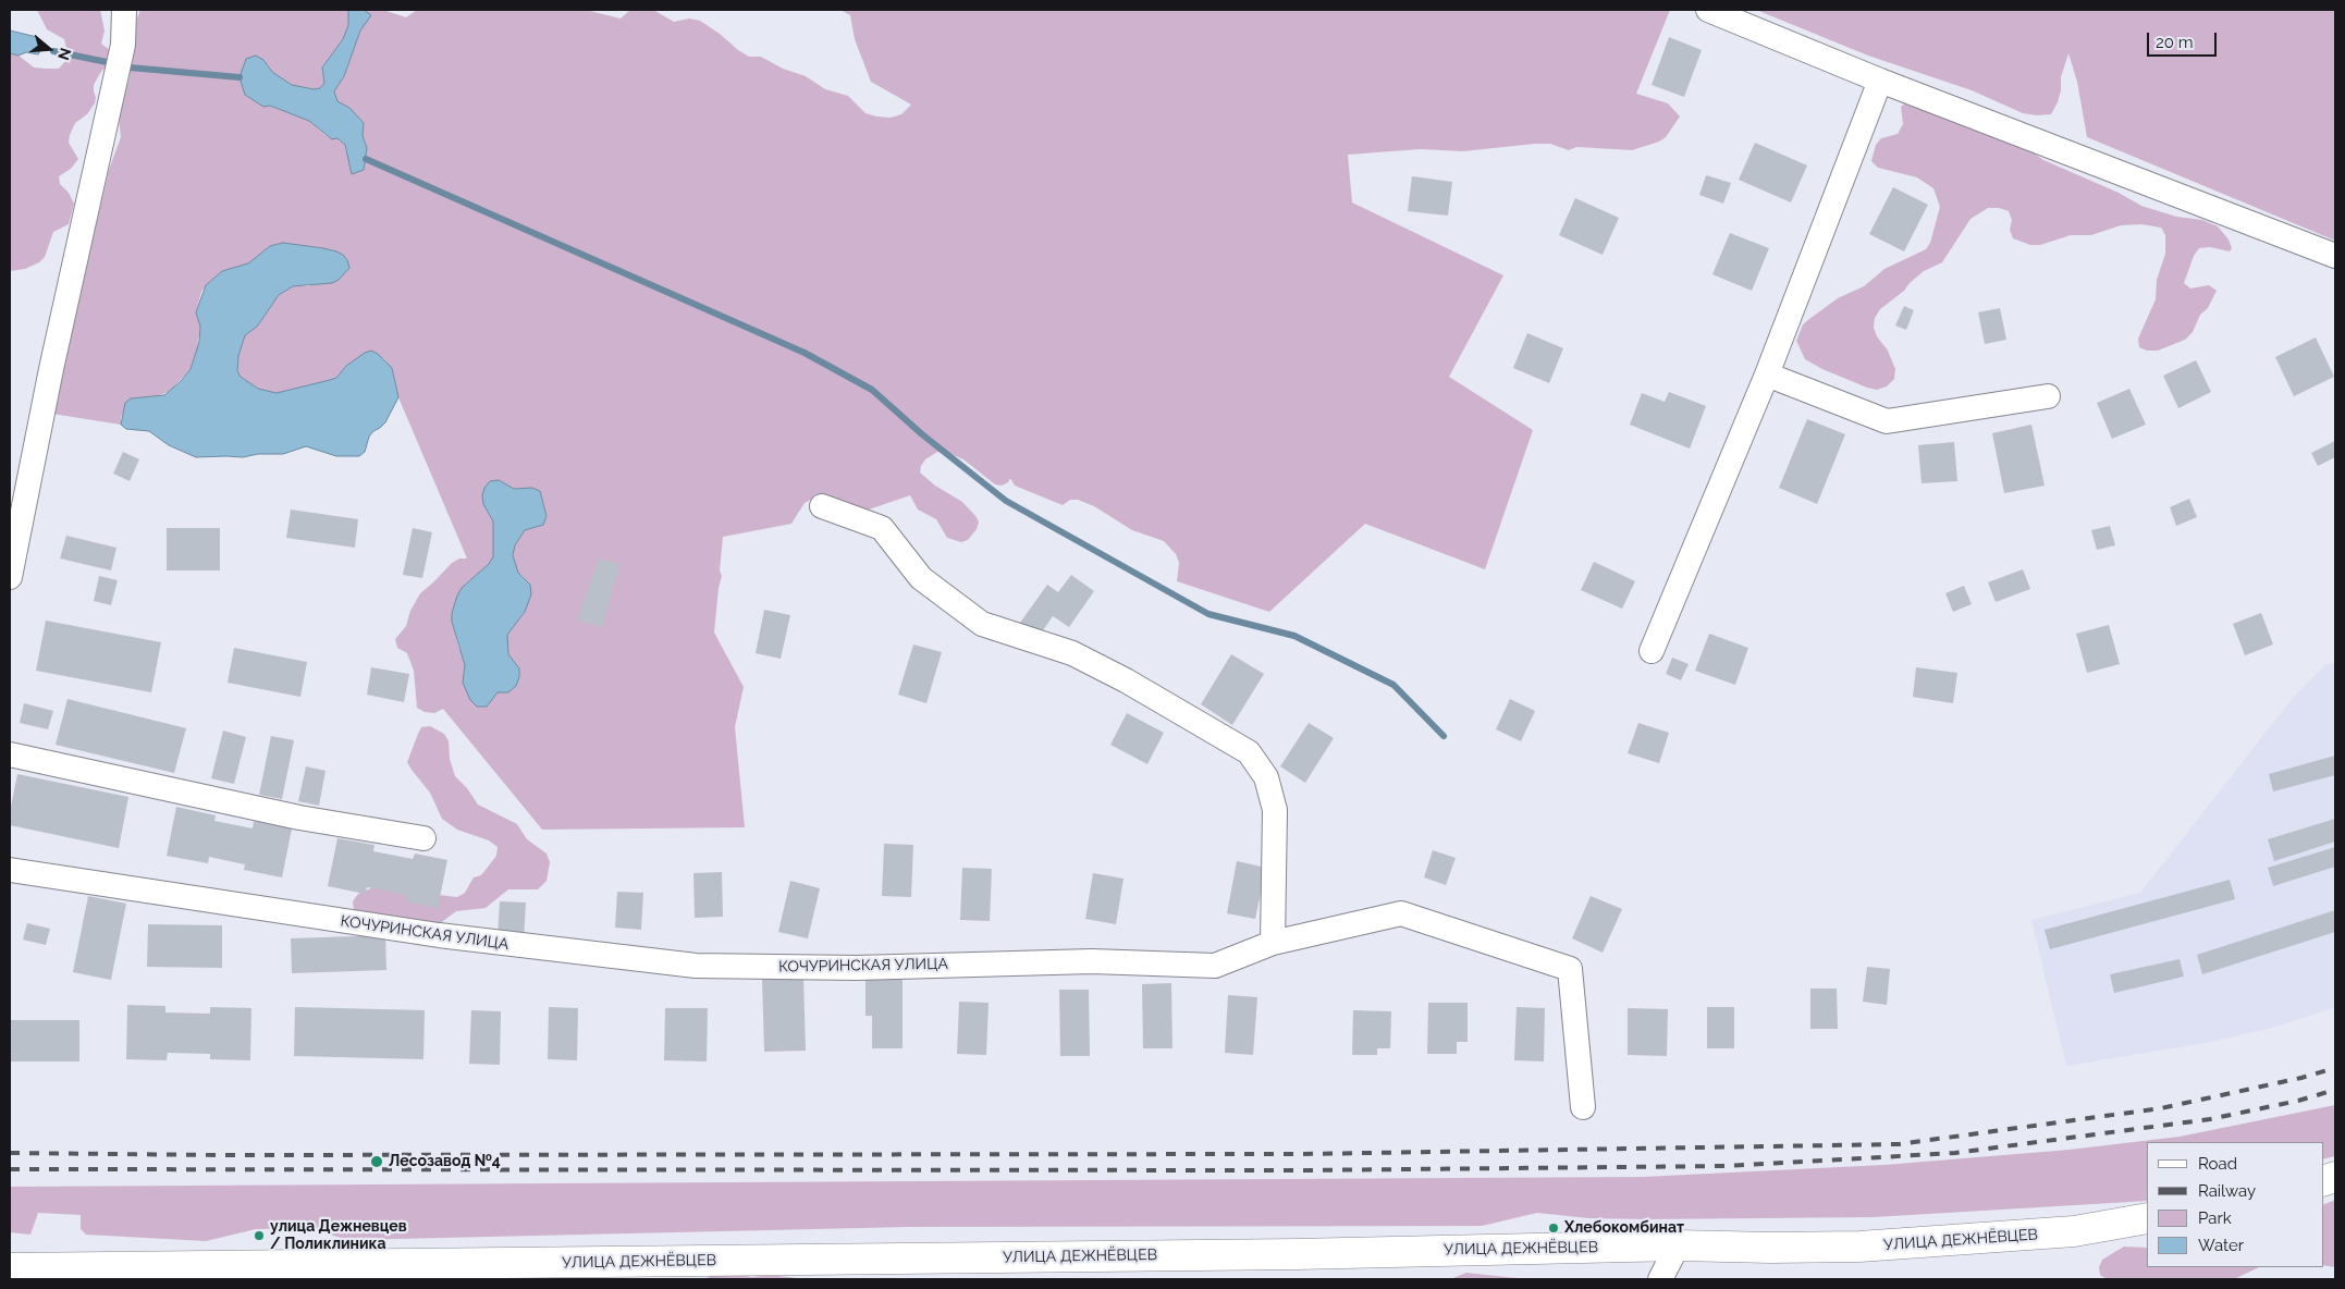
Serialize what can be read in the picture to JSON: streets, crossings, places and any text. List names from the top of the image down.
{
  "streets": {
    "main road": ["УЛИЦА ДЕЖНЁВЦЕВ"],
    "street": ["КОЧУРИНСКАЯ УЛИЦА"]
  },
  "places": ["Лесозавод №4", "Хлебокомбинат", "улица Дежневцев / Поликлиника"],
  "legend": [
    "Road",
    "Railway",
    "Park",
    "Water"
  ],
  "scale_bar": "20 m",
  "north": "right"
}
